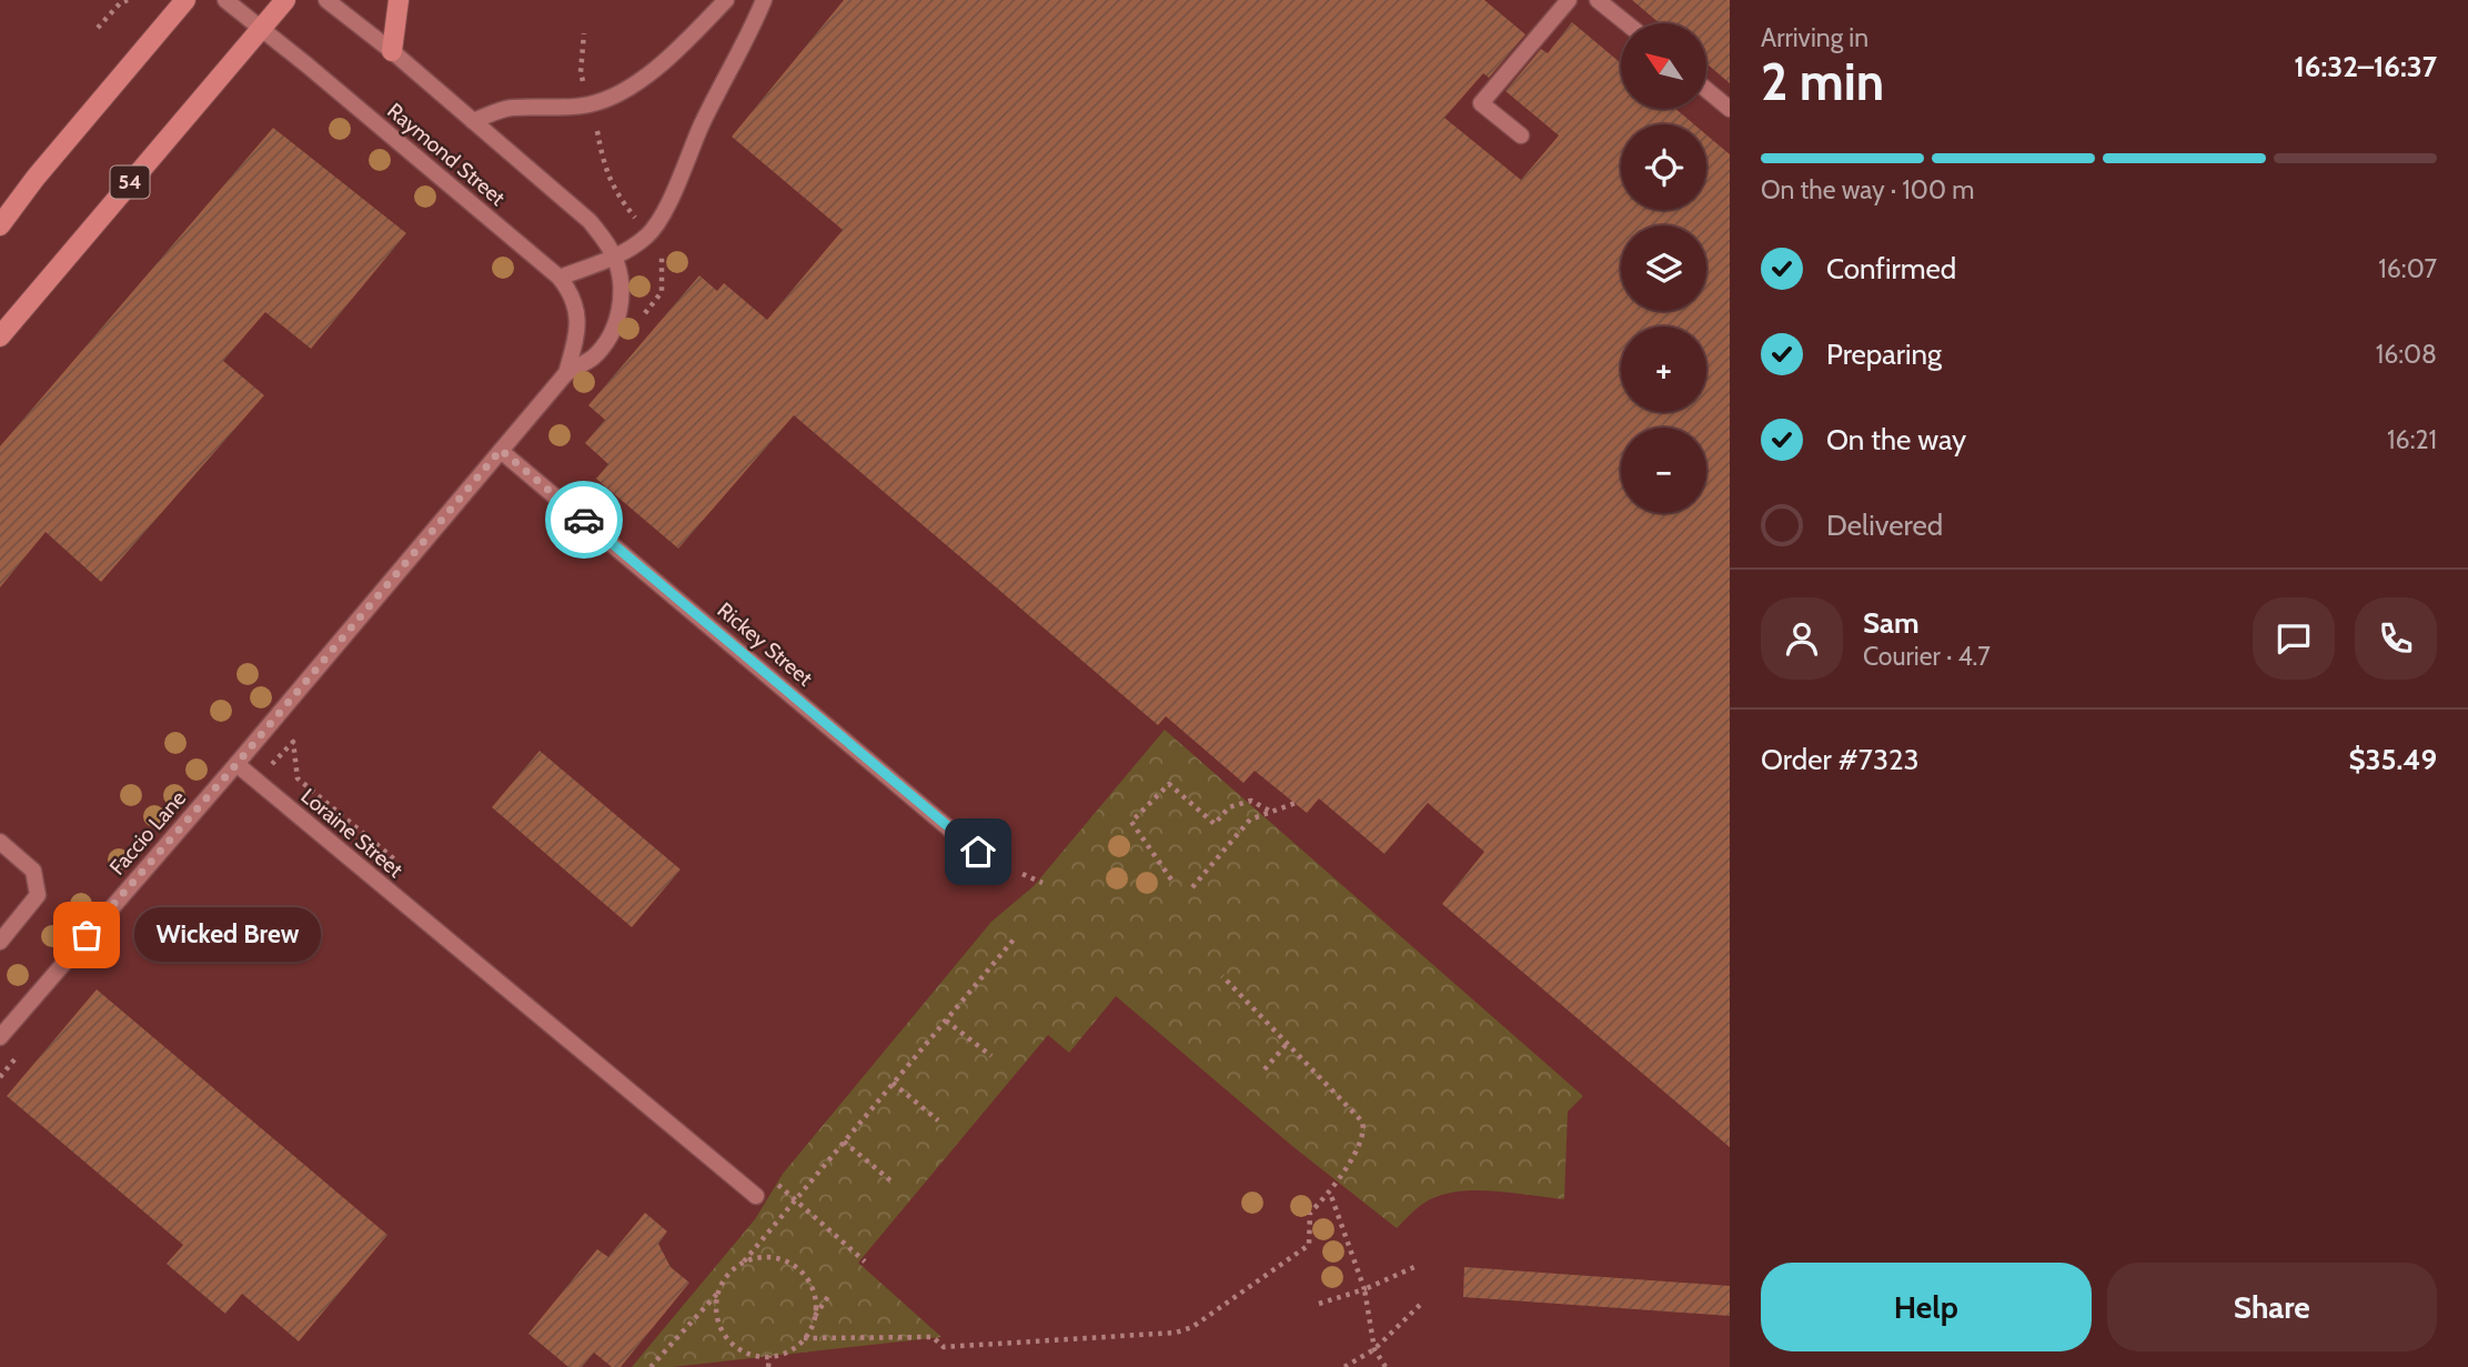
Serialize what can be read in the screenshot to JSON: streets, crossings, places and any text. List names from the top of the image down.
{
  "streets": {
    "main road": ["54"],
    "street": [
      "Raymond Street",
      "Rickey Street",
      "Faccio Lane",
      "Loraine Street"
    ]
  },
  "crossings": [
    ["Raymond Street", "54"],
    ["Raymond Street", "Rickey Street"],
    ["Faccio Lane", "Loraine Street"]
  ],
  "places": ["Wicked Brew"],
  "north": "top left",
  "page": {
    "heading": ["2 min", "Arriving in", "16:32–16:37"],
    "panel": [
      "Sam",
      "Courier · 4.7",
      "Order #7323",
      "$35.49"
    ],
    "map_buttons": ["+", "−"],
    "bar": "On the way · 100 m",
    "list": [
      ["Confirmed", "16:07"],
      ["Preparing", "16:08"],
      ["On the way", "16:21"],
      "Delivered"
    ],
    "bubble": "Wicked Brew",
    "buttons": ["Help", "Share"]
  }
}
